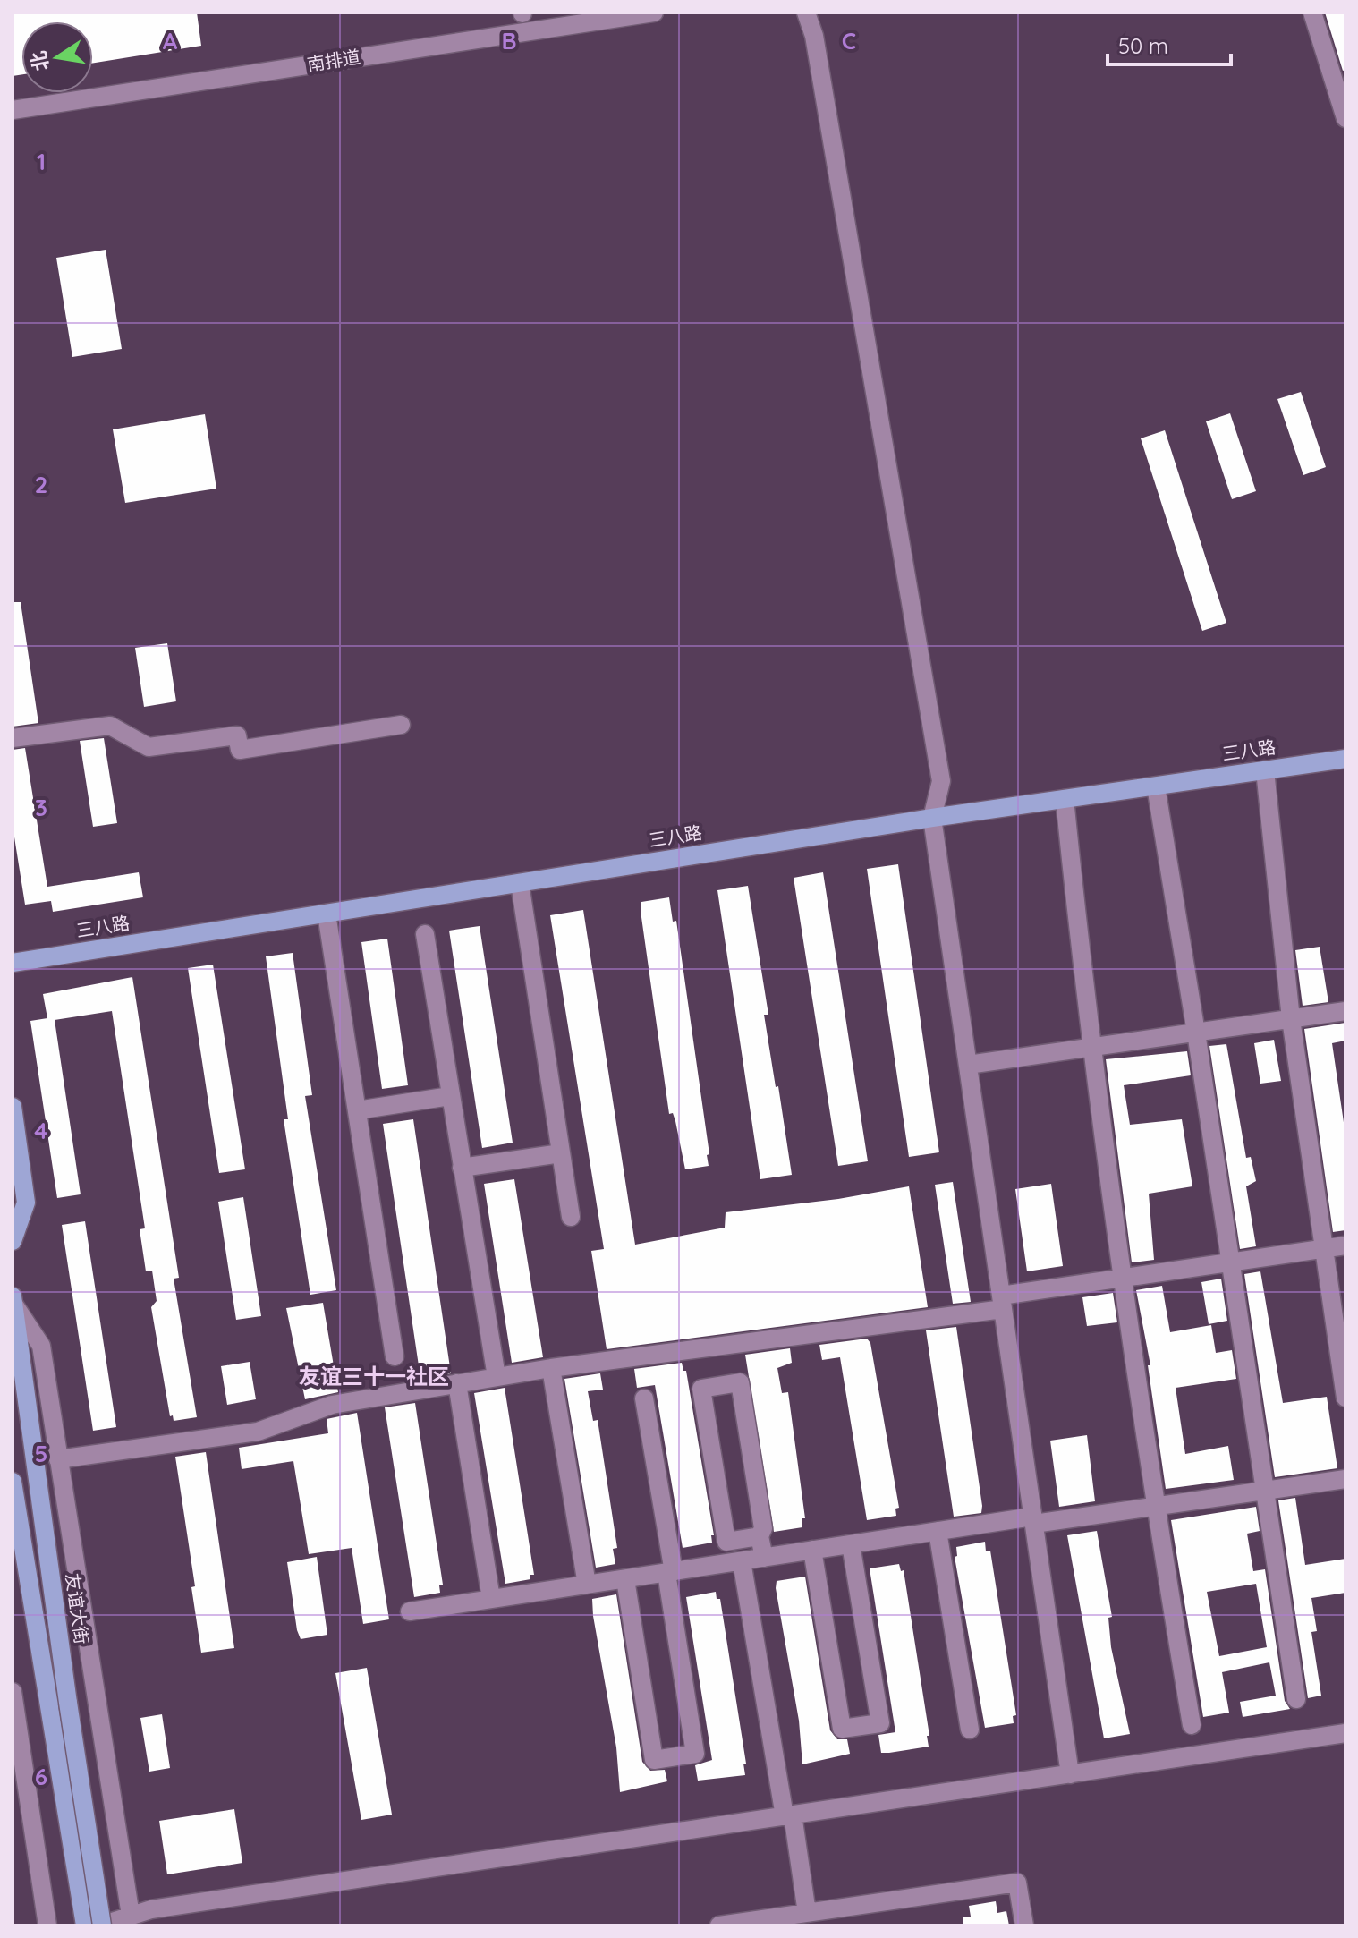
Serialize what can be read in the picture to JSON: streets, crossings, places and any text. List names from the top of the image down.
{
  "streets": {
    "main road": ["三八路", "友谊大街"],
    "street": ["南排道"]
  },
  "districts": ["友谊三十一社区"],
  "scale_bar": "50 m",
  "north": "left",
  "grid": {
    "columns": ["A", "B", "C"],
    "rows": [
      "1",
      "2",
      "3",
      "4",
      "5",
      "6"
    ]
  }
}
